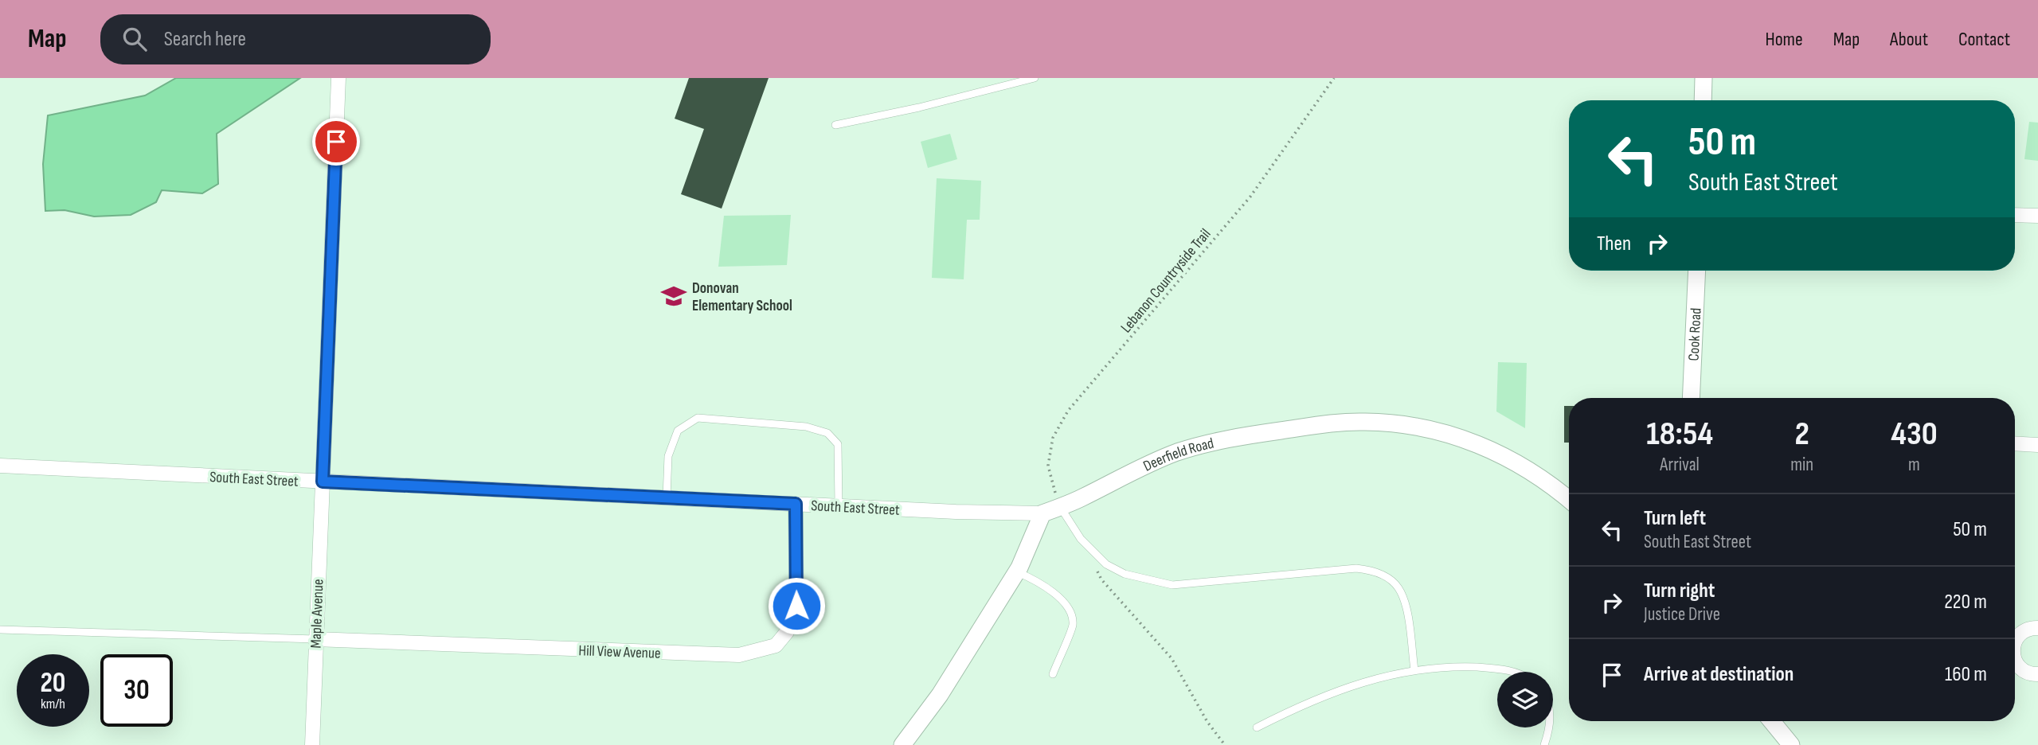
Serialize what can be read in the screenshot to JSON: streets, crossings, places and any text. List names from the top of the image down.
{
  "streets": {
    "street": [
      "Cook Road",
      "Deerfield Road",
      "South East Street",
      "Maple Avenue",
      "Hill View Avenue"
    ],
    "path": ["Lebanon Countryside Trail"]
  },
  "crossings": [
    ["Lebanon Countryside Trail", "Deerfield Road"],
    ["Deerfield Road", "South East Street"],
    ["South East Street", "Maple Avenue"],
    ["South East Street", "Hill View Avenue"],
    ["Maple Avenue", "Hill View Avenue"]
  ],
  "places": {
    "school or university": ["Donovan Elementary School"]
  },
  "page": {
    "header": "Map",
    "search": "Search here",
    "nav": [
      "Home",
      "Map",
      "About",
      "Contact"
    ],
    "turn": ["50 m", "South East Street"],
    "then": "Then",
    "eta": [
      "18:54",
      "Arrival",
      "2",
      "min",
      "430",
      "m"
    ],
    "list": [
      {
        "name": "Turn left",
        "note": "South East Street",
        "value": "50 m"
      },
      {
        "name": "Turn right",
        "note": "Justice Drive",
        "value": "220 m"
      },
      {
        "name": "Arrive at destination",
        "value": "160 m"
      }
    ],
    "speed": "20 km/h",
    "limit": "30"
  }
}
